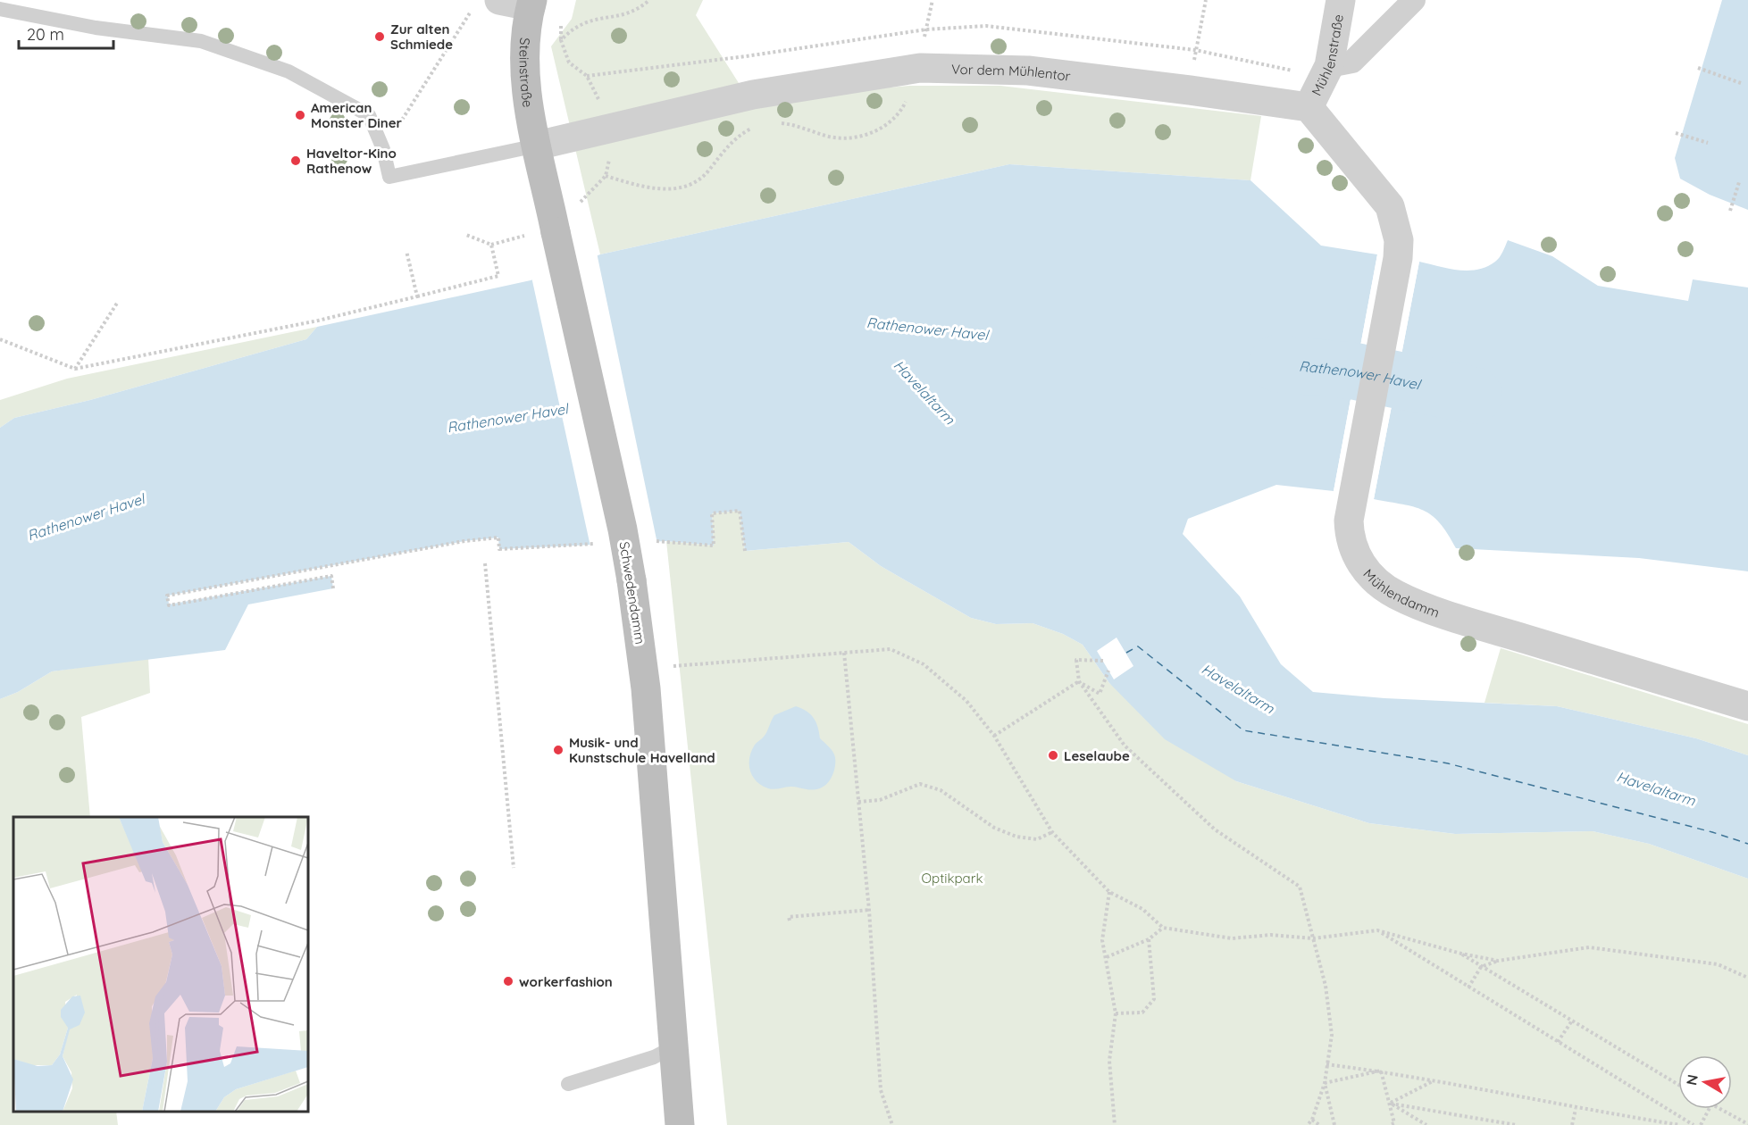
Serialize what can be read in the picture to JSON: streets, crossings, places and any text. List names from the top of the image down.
{
  "streets": {
    "main road": ["Steinstraße", "Schwedendamm"],
    "street": ["Mühlenstraße", "Vor dem Mühlentor", "Mühlendamm"]
  },
  "crossings": [
    ["Mühlenstraße", "Vor dem Mühlentor"],
    ["Mühlenstraße", "Mühlendamm"],
    ["Vor dem Mühlentor", "Steinstraße"],
    ["Vor dem Mühlentor", "Mühlendamm"],
    ["Vor dem Mühlentor", "Schwedendamm"],
    ["Steinstraße", "Schwedendamm"]
  ],
  "water": ["Rathenower Havel", "Havelaltarm"],
  "parks": ["Optikpark"],
  "places": [
    "Zur alten Schmiede",
    "American Monster Diner",
    "Haveltor-Kino Rathenow",
    "Musik- und Kunstschule Havelland",
    "Leselaube",
    "workerfashion"
  ],
  "scale_bar": "20 m",
  "north": "left"
}
